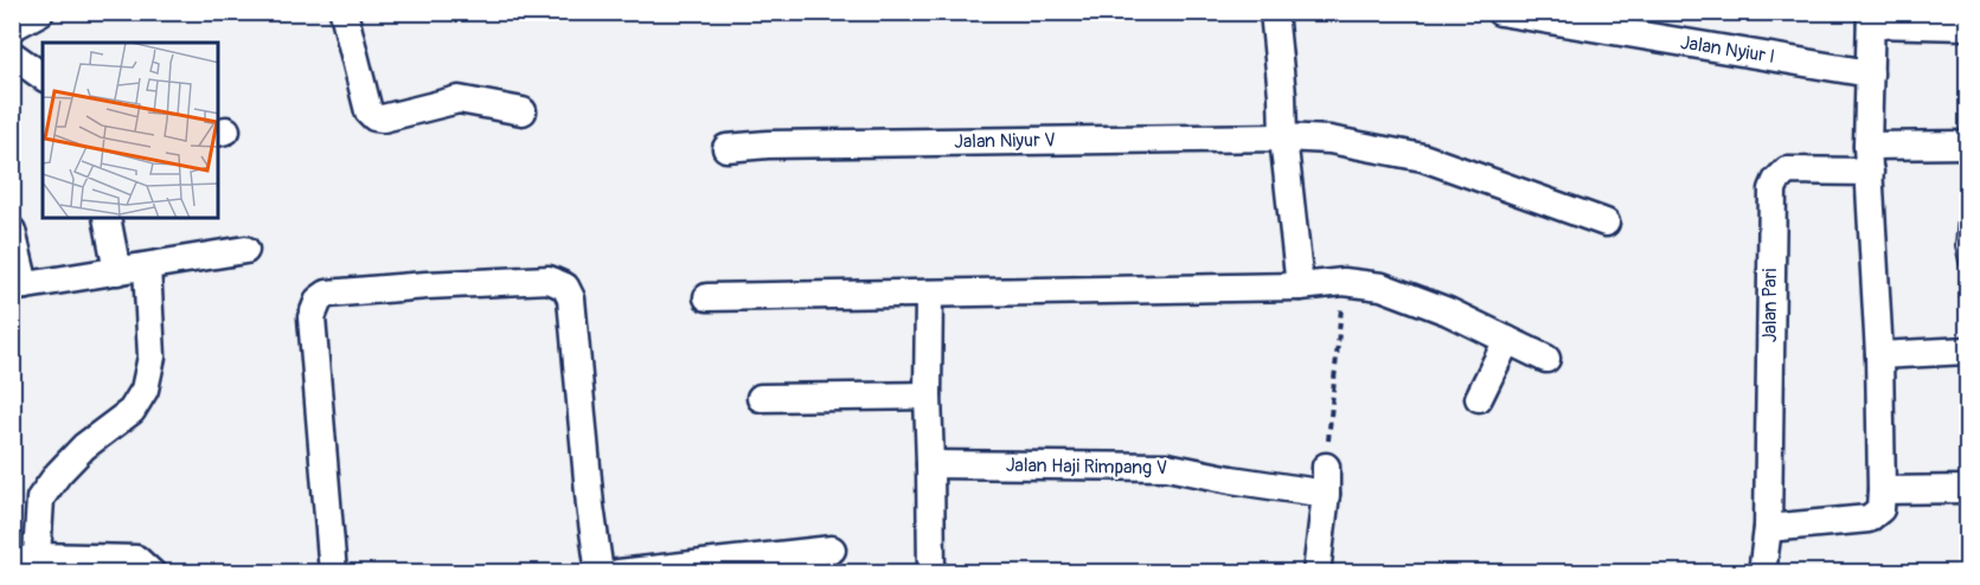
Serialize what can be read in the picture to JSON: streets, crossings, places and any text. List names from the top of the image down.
{
  "streets": {
    "street": [
      "Jalan Nyiur I",
      "Jalan Niyur V",
      "Jalan Pari",
      "Jalan Haji Rimpang V"
    ]
  }
}
